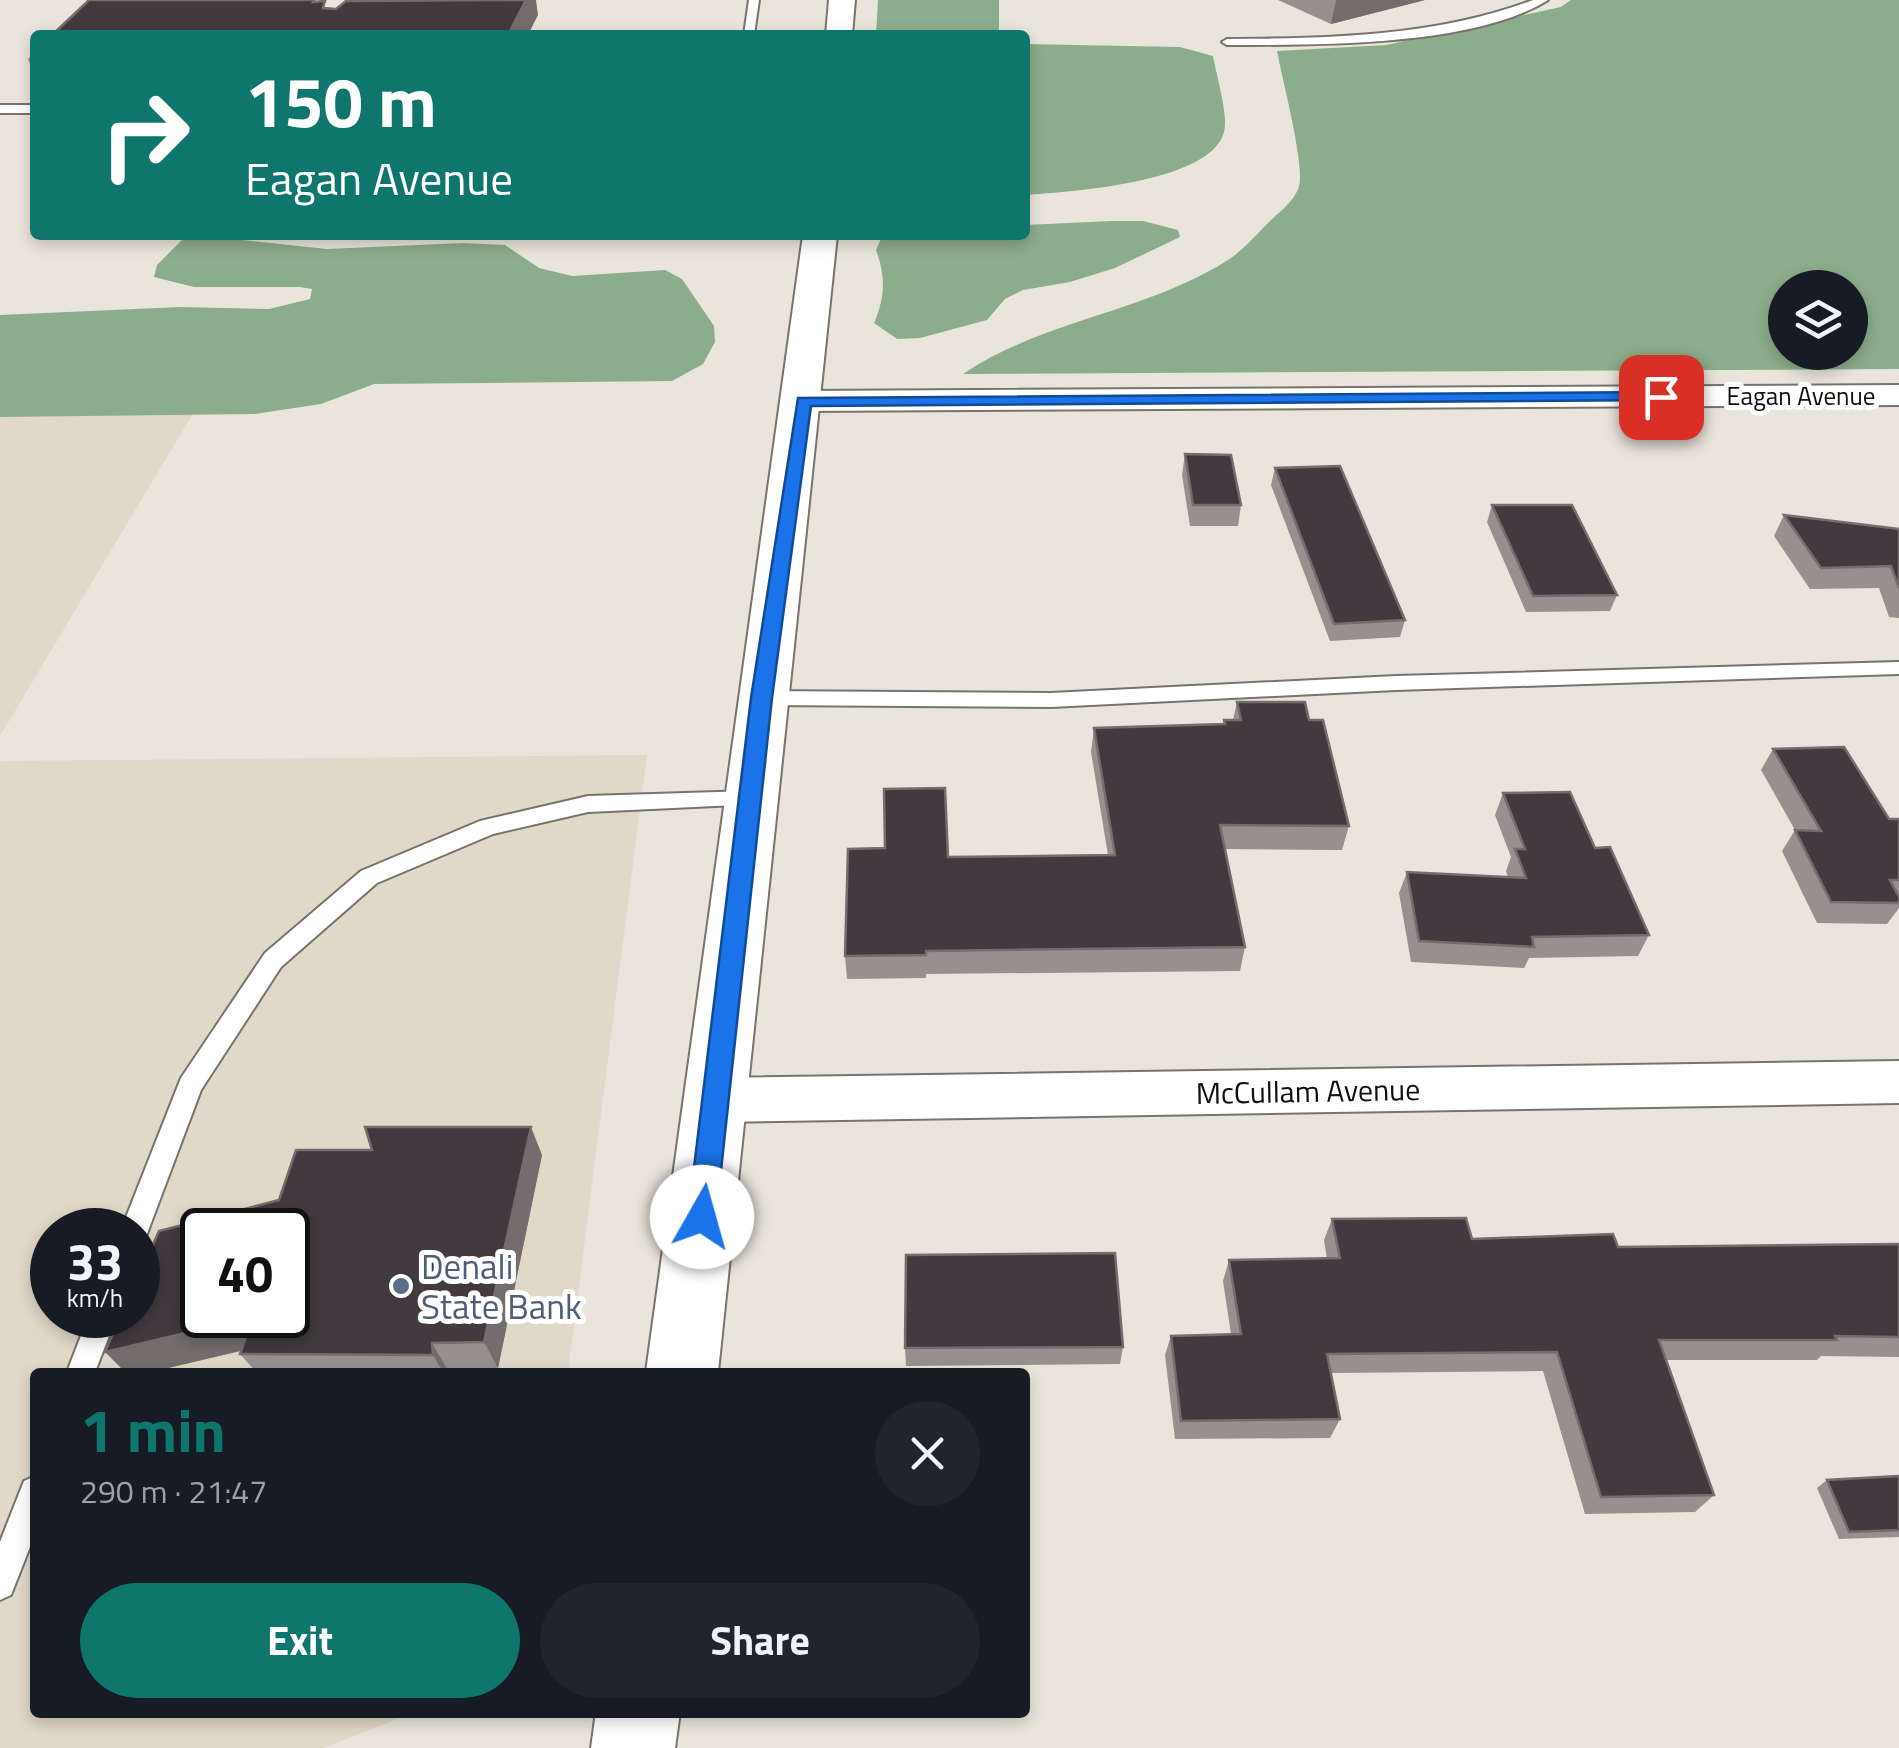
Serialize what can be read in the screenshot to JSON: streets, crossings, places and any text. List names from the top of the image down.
{
  "streets": {
    "street": ["Eagan Avenue", "McCullam Avenue"]
  },
  "places": ["Denali State Bank"],
  "page": {
    "turn": ["150 m", "Eagan Avenue"],
    "speed": "33 km/h",
    "limit": "40",
    "heading": ["1 min", "290 m · 21:47"],
    "buttons": ["Exit", "Share"]
  }
}
